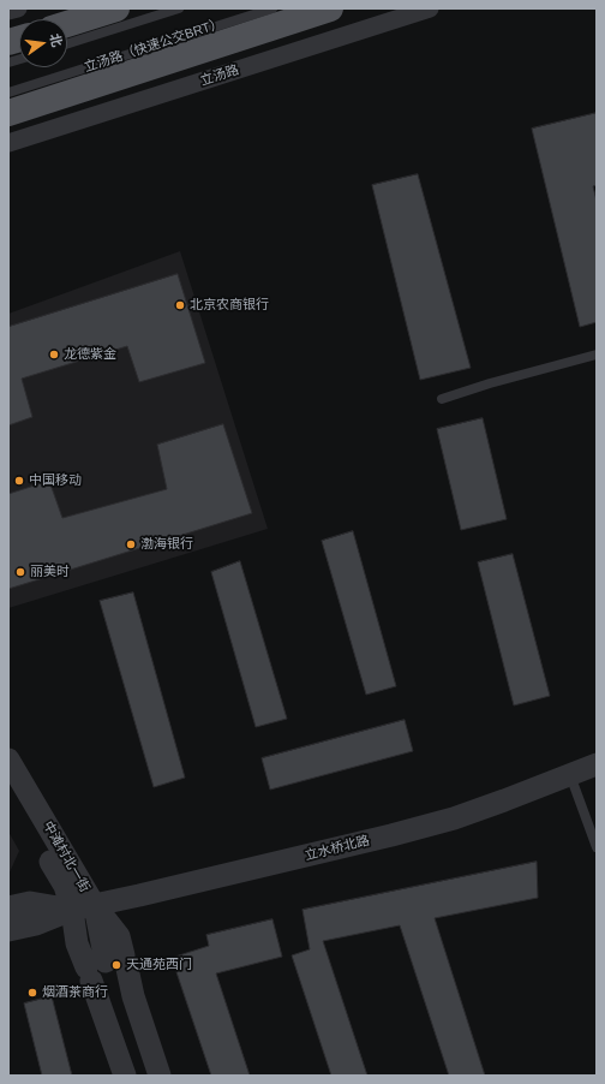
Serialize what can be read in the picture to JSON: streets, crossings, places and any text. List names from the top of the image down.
{
  "streets": {
    "street": ["立汤路", "立水桥北路", "中滩村北一街"],
    "lane": ["立汤路（快速公交BRT）"]
  },
  "crossings": [
    ["立水桥北路", "中滩村北一街"]
  ],
  "places": [
    "北京农商银行",
    "龙德紫金",
    "中国移动",
    "渤海银行",
    "丽美时",
    "天通苑西门",
    "烟酒茶商行"
  ],
  "north": "right"
}
